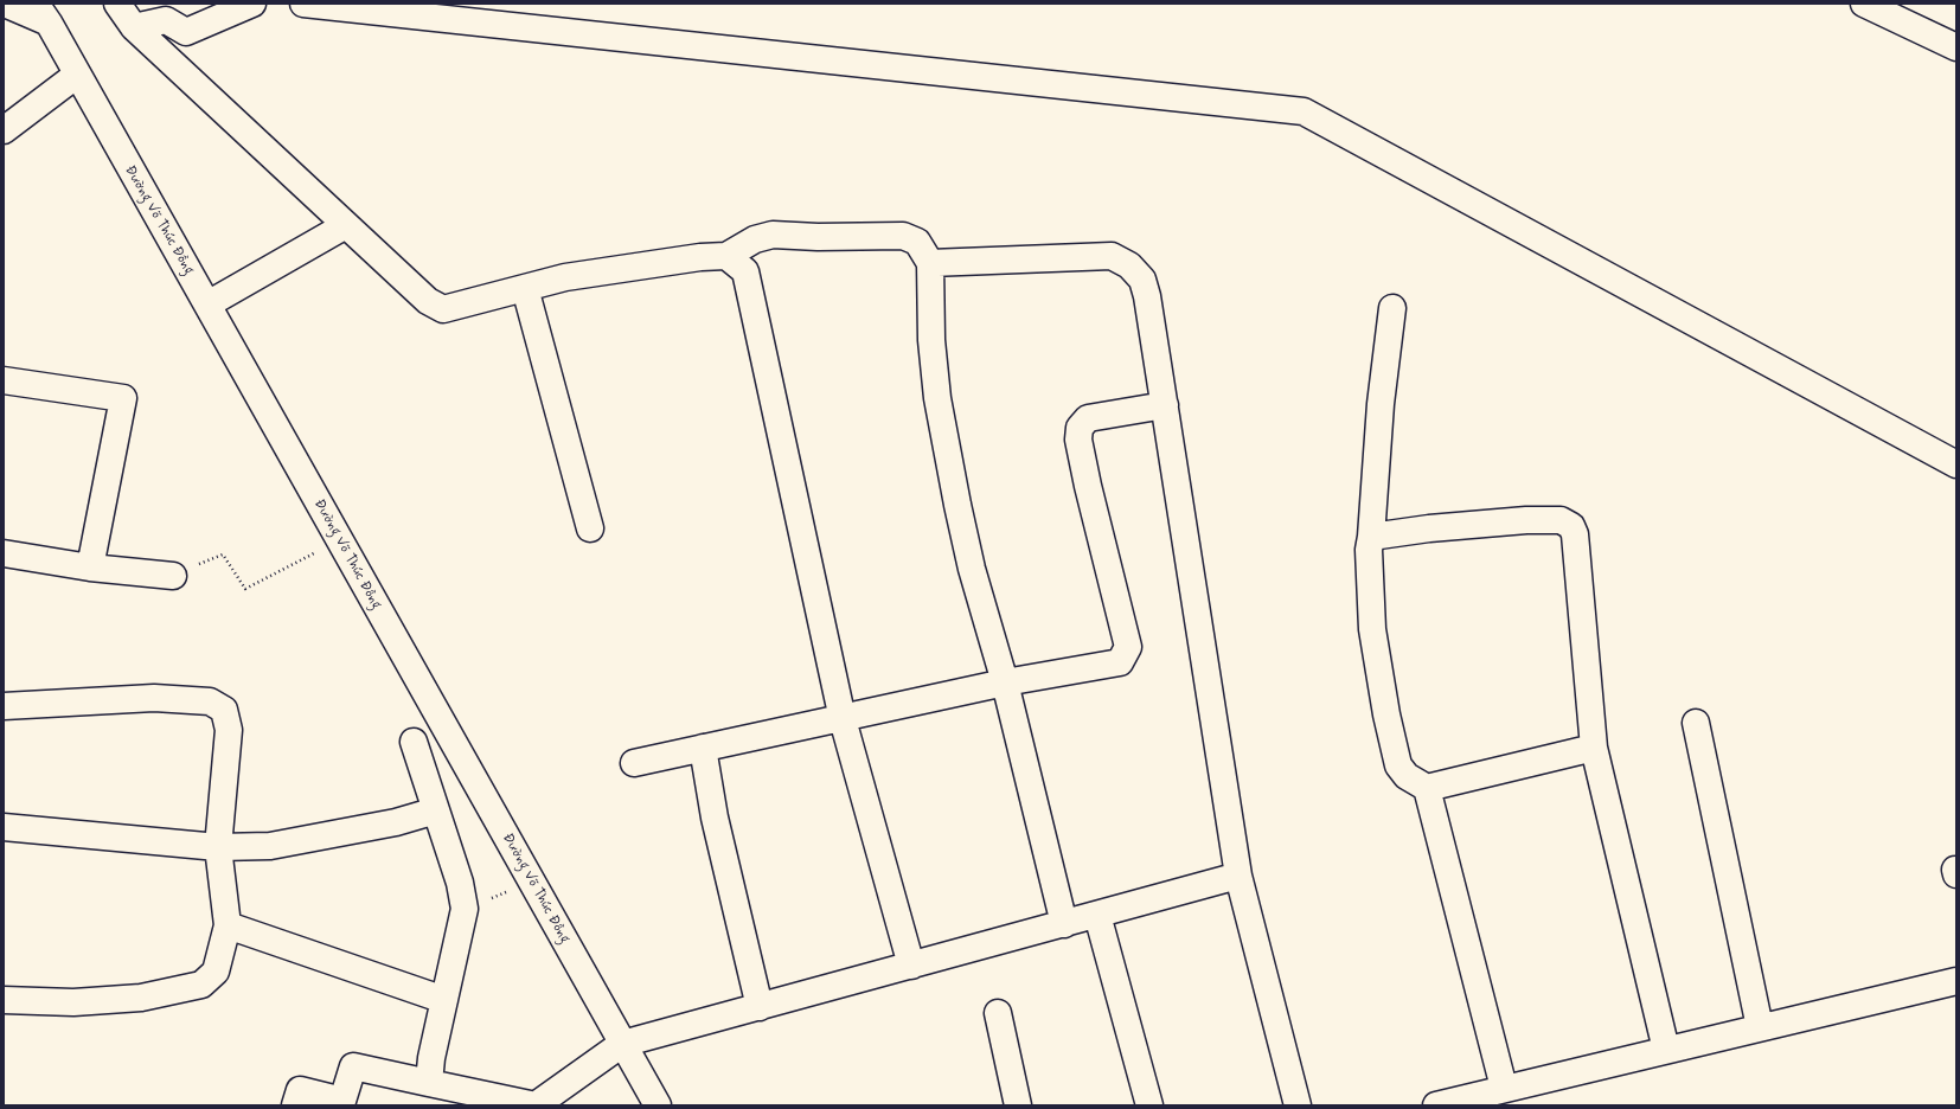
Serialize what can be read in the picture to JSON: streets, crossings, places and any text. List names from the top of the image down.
{
  "streets": {
    "street": ["Đường Võ Thúc Đồng"]
  }
}
